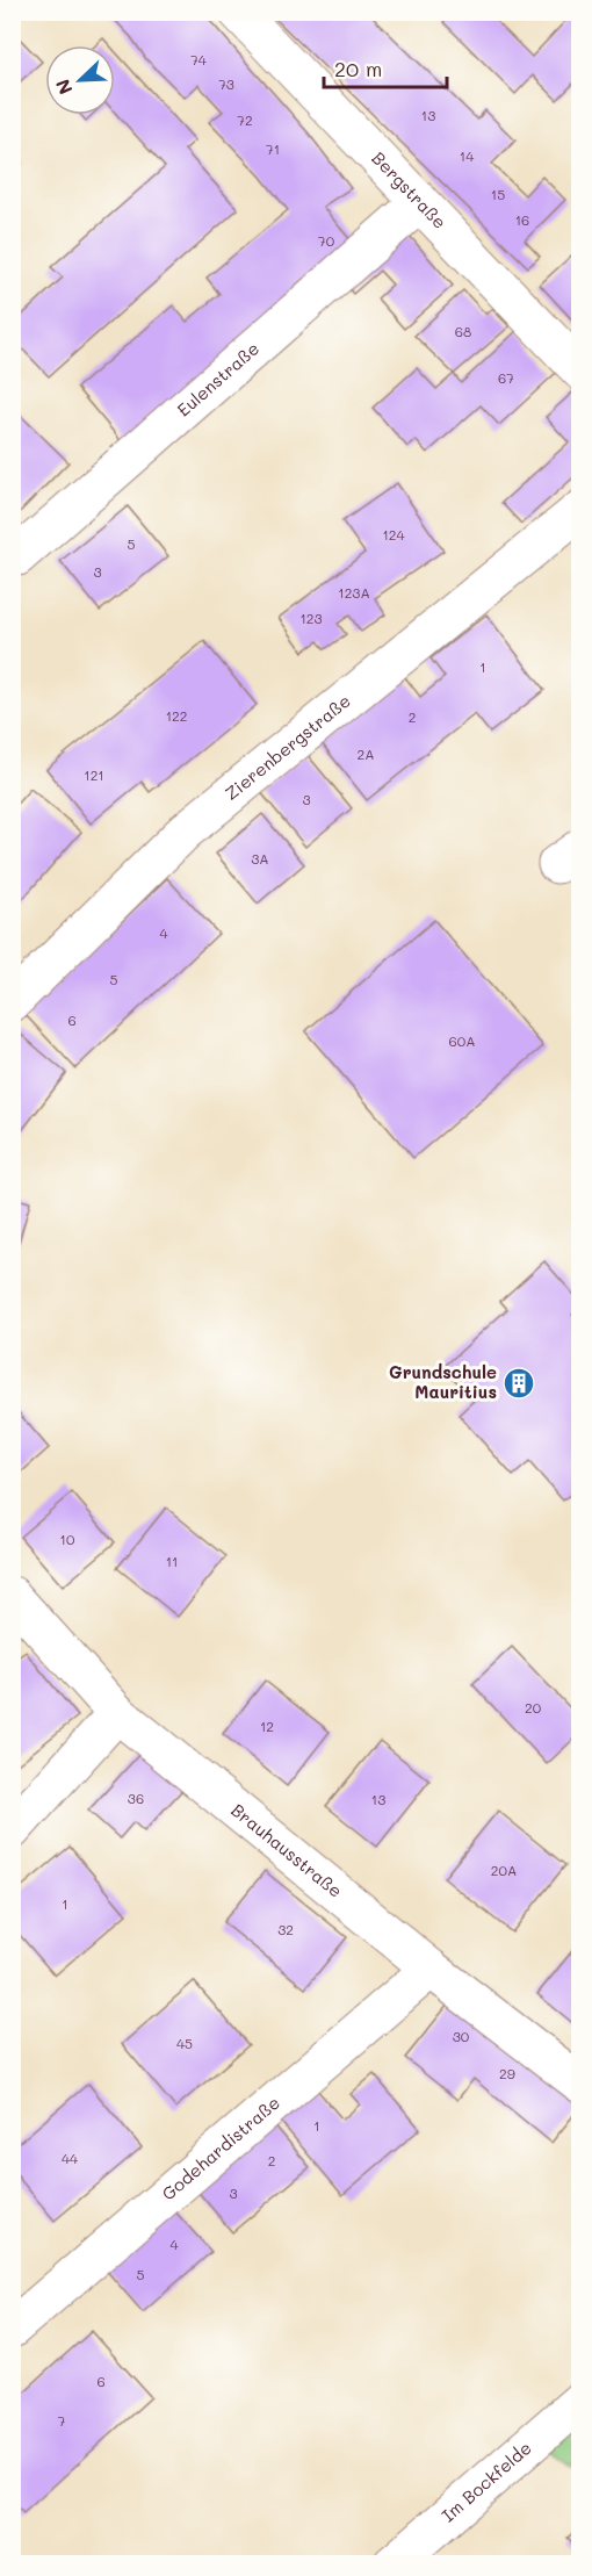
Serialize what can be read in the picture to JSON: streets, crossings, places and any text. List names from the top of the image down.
{
  "streets": {
    "street": [
      "Bergstraße",
      "Eulenstraße",
      "Zierenbergstraße",
      "Brauhausstraße",
      "Godehardistraße",
      "Im Bockfelde"
    ]
  },
  "crossings": [
    ["Bergstraße", "Eulenstraße"],
    ["Brauhausstraße", "Godehardistraße"]
  ],
  "places": {
    "building": ["Grundschule Mauritius"]
  },
  "house_numbers": [
    "74",
    "73",
    "13",
    "72",
    "71",
    "14",
    "15",
    "16",
    "70",
    "68",
    "67",
    "124",
    "5",
    "3",
    "123A",
    "123",
    "1",
    "122",
    "2",
    "2A",
    "121",
    "3",
    "3A",
    "4",
    "5",
    "6",
    "60A",
    "10",
    "11",
    "20",
    "12",
    "36",
    "13",
    "20A",
    "1",
    "32",
    "30",
    "45",
    "29",
    "1",
    "44",
    "2",
    "3",
    "4",
    "5",
    "6",
    "7"
  ],
  "scale_bar": "20 m",
  "north": "bottom left"
}
